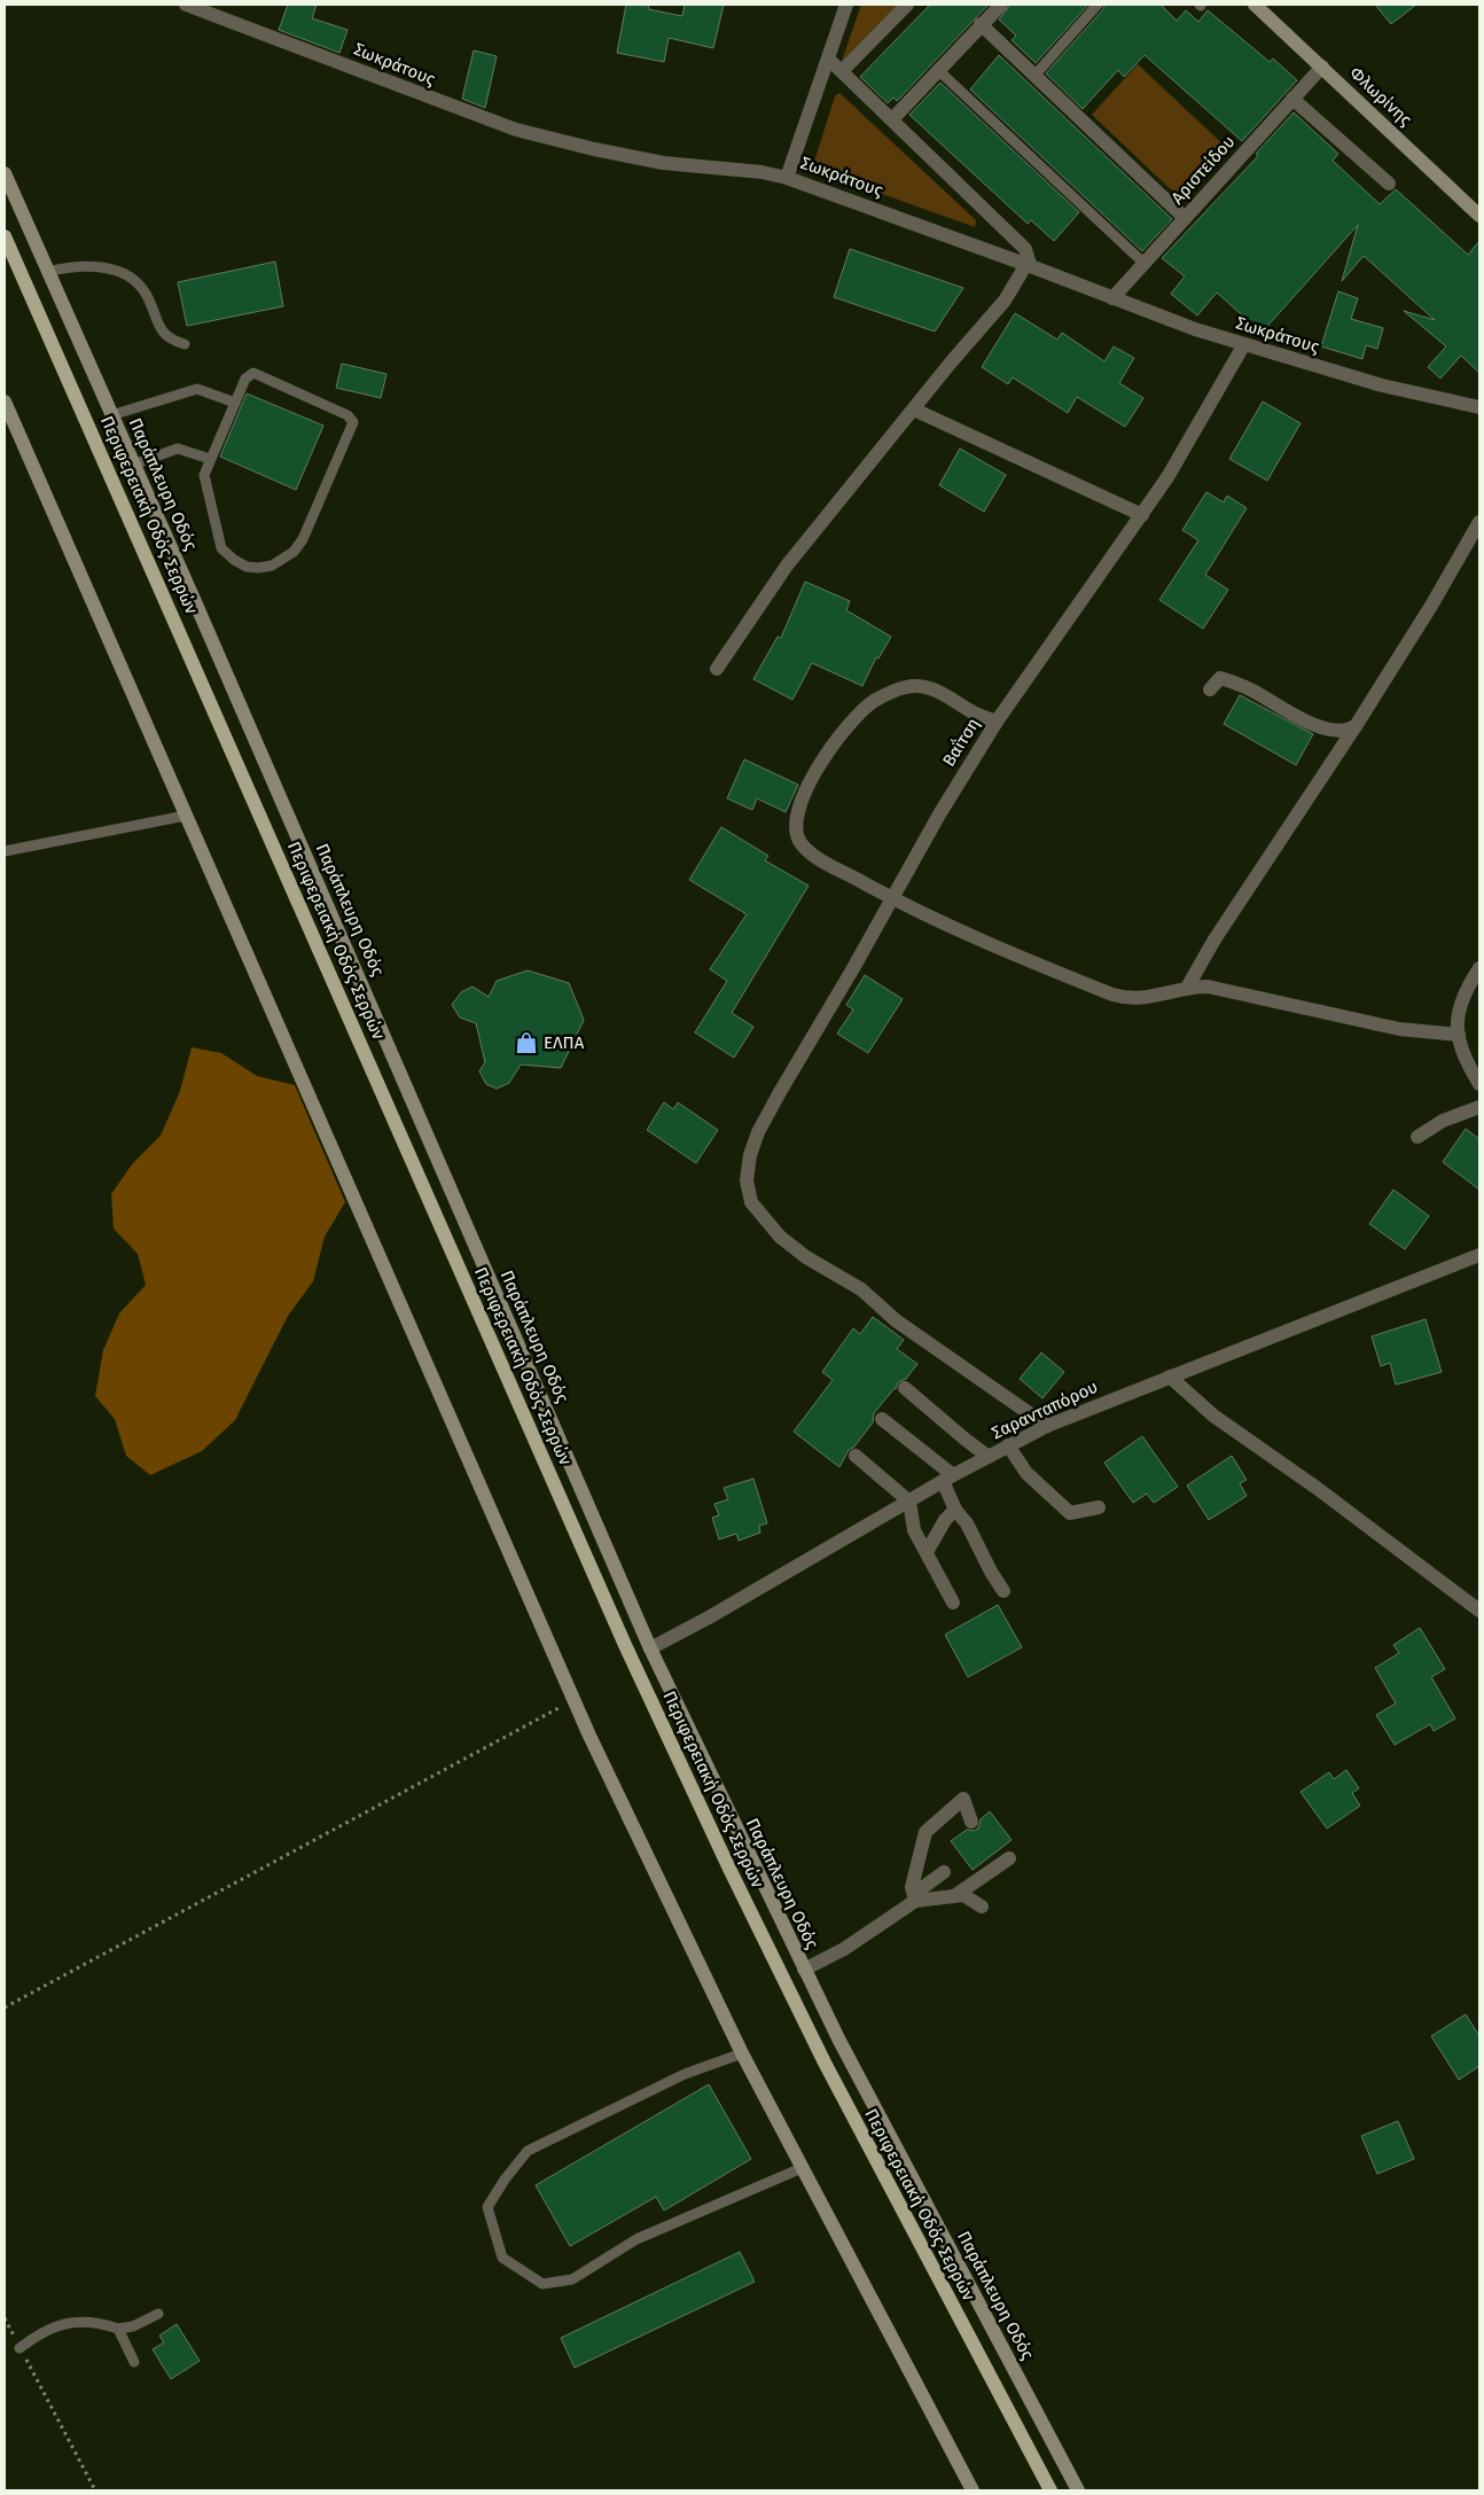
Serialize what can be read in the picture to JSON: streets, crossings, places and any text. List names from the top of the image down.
{
  "streets": {
    "main road": ["Περιφερειακή Οδός Σερρών"],
    "street": [
      "Σωκράτους",
      "Φλωρίνης",
      "Αριστείδου",
      "Παράπλευρη Οδός",
      "Βαΐτση",
      "Σαρανταπόρου"
    ]
  },
  "crossings": [
    ["Σωκράτους", "Αριστείδου"],
    ["Σωκράτους", "Βαΐτση"],
    ["Φλωρίνης", "Αριστείδου"],
    ["Παράπλευρη Οδός", "Σαρανταπόρου"],
    ["Βαΐτση", "Σαρανταπόρου"]
  ],
  "places": {
    "shop": ["ΕΛΠΑ"]
  }
}
